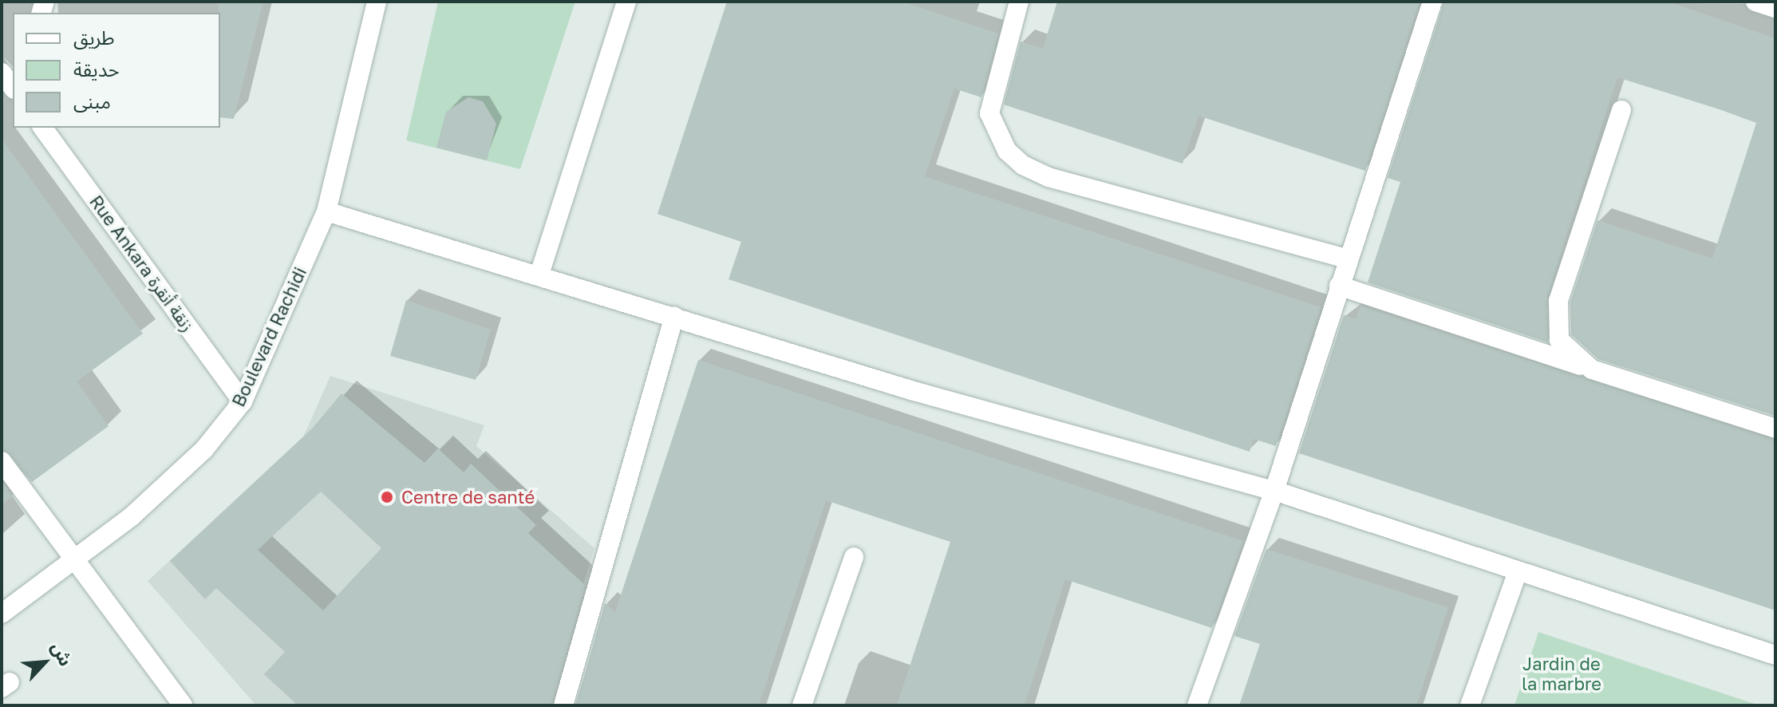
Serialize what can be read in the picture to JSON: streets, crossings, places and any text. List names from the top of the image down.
{
  "streets": {
    "street": ["Rue Ankara زنقة أنقرة", "Boulevard Rachidi"]
  },
  "crossings": [
    ["Rue Ankara زنقة أنقرة", "Boulevard Rachidi"]
  ],
  "parks": ["Jardin de la marbre"],
  "places": ["Centre de santé"],
  "legend": ["طريق", "حديقة", "مبنى"],
  "north": "top right"
}
